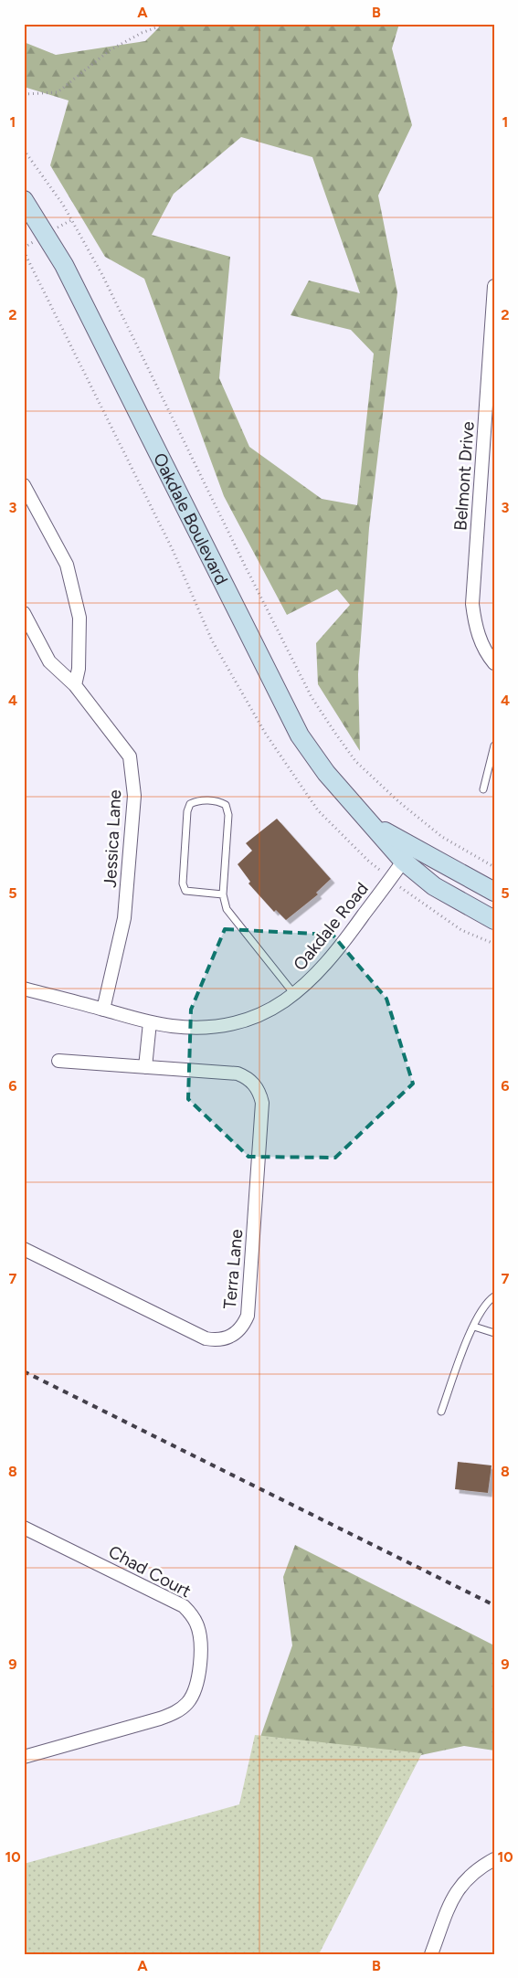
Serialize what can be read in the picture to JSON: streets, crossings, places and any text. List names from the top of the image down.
{
  "streets": {
    "main road": ["Oakdale Boulevard"],
    "street": [
      "Belmont Drive",
      "Jessica Lane",
      "Oakdale Road",
      "Terra Lane",
      "Chad Court"
    ]
  },
  "crossings": [
    ["Oakdale Boulevard", "Oakdale Road"],
    ["Jessica Lane", "Oakdale Road"]
  ],
  "grid": {
    "columns": ["A", "B"],
    "rows": [
      "1",
      "2",
      "3",
      "4",
      "5",
      "6",
      "7",
      "8",
      "9",
      "10"
    ]
  }
}
